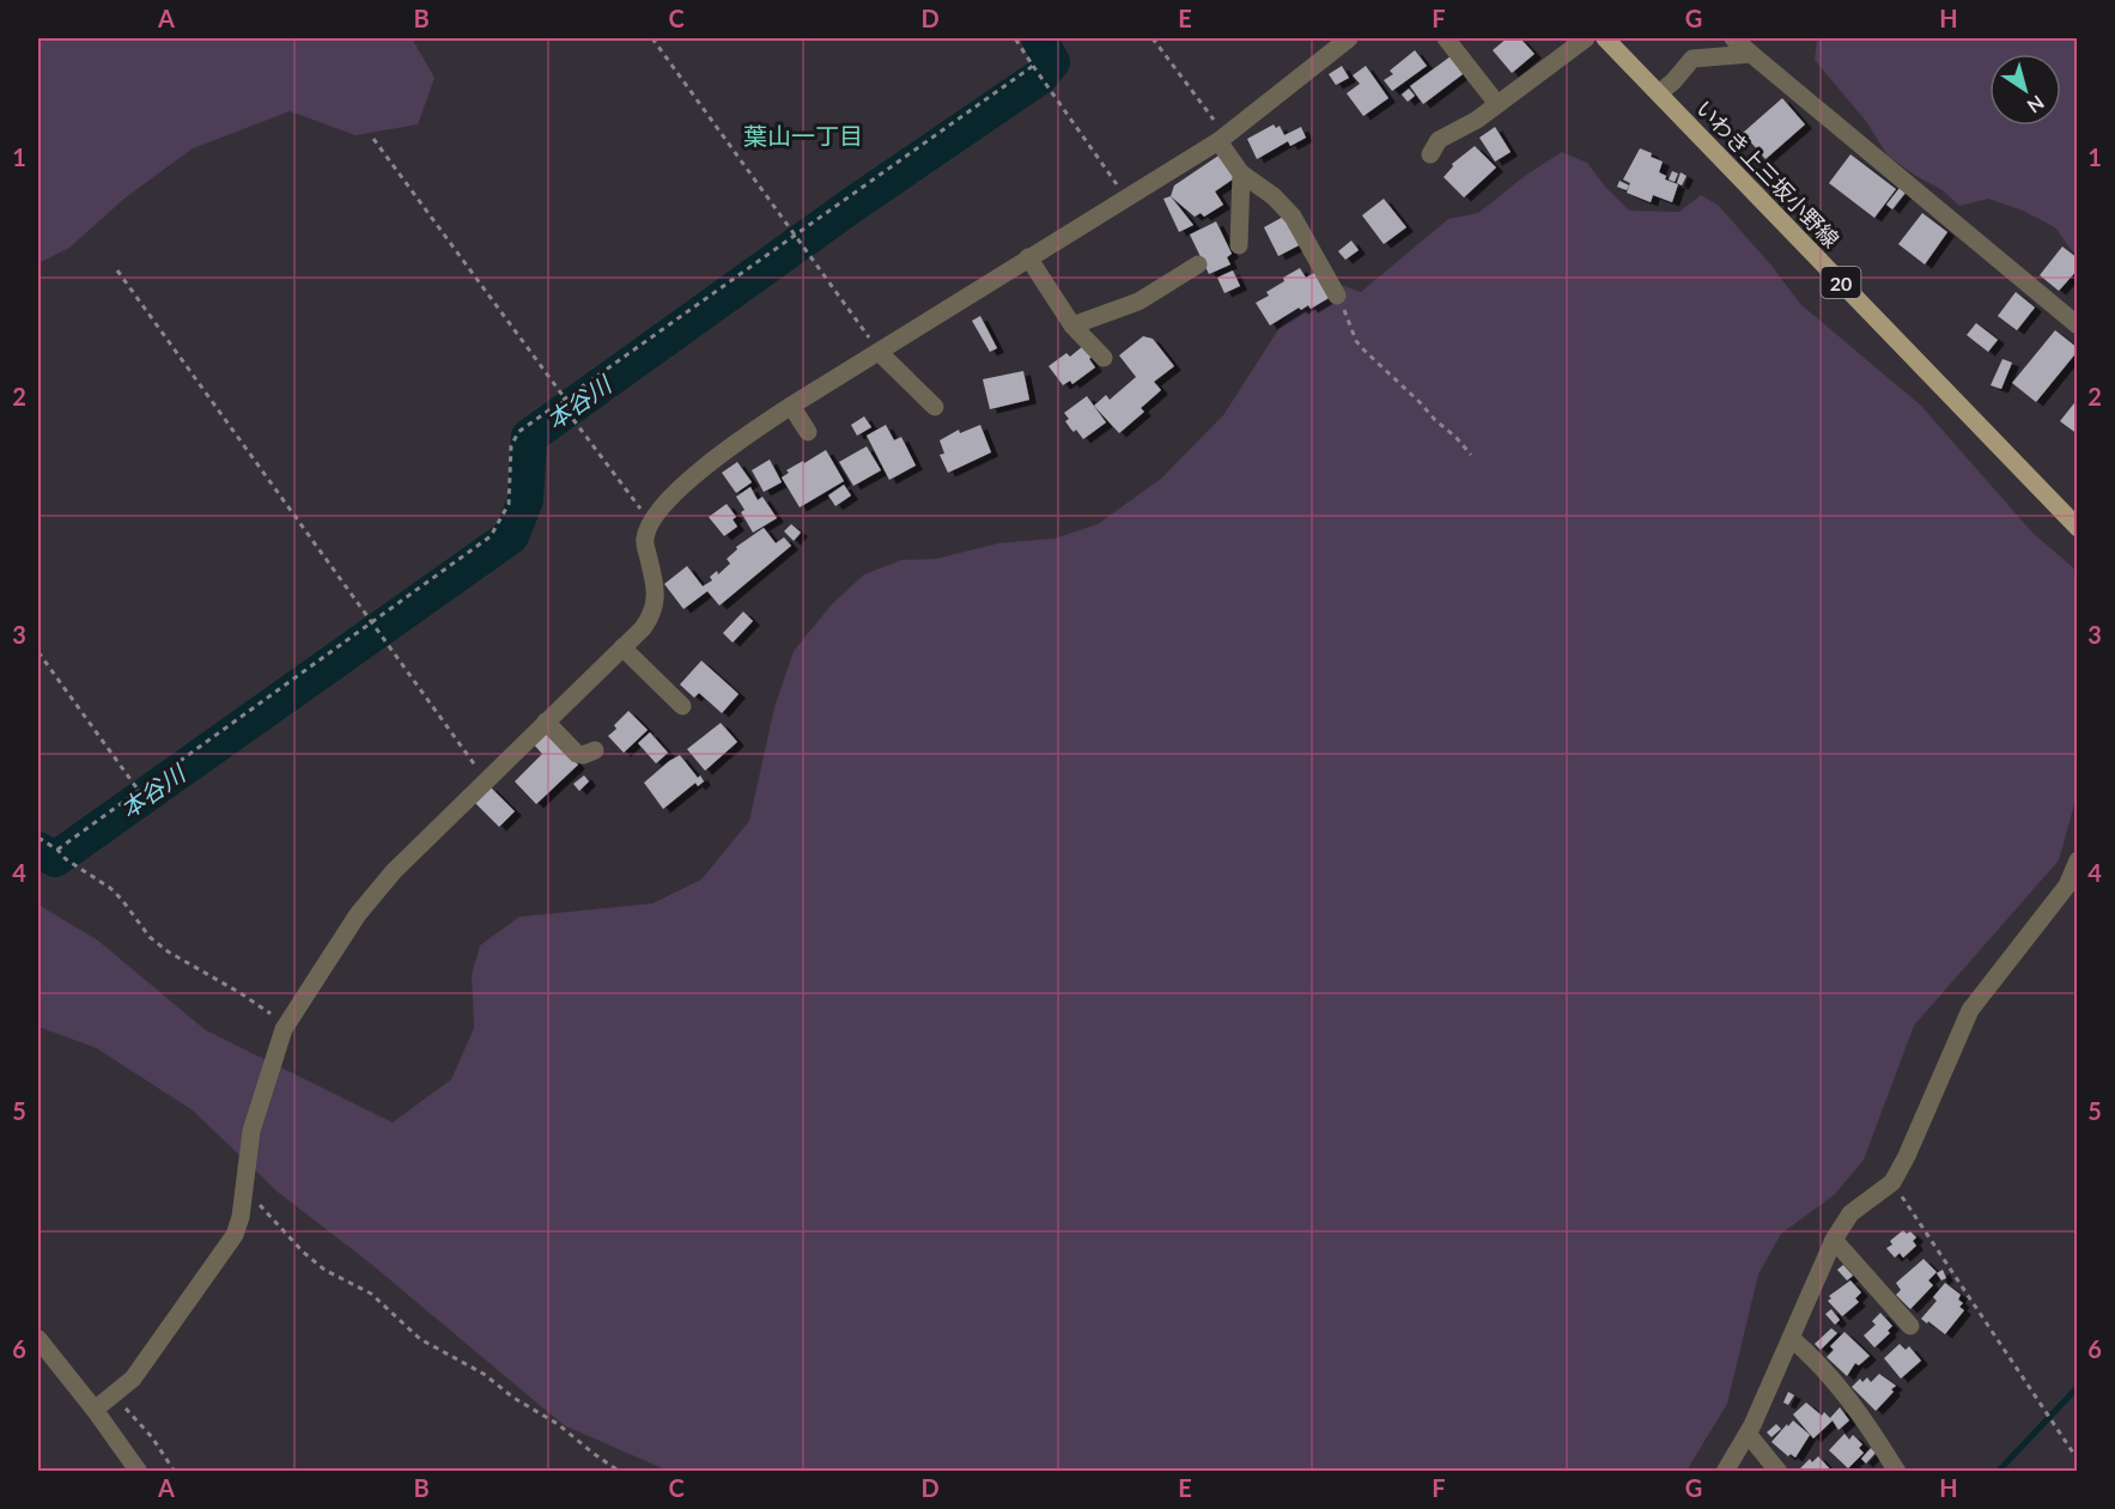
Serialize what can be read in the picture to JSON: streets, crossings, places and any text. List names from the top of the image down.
{
  "streets": {
    "main road": ["いわき上三坂小野線", "20"]
  },
  "districts": ["葉山一丁目"],
  "water": ["本谷川"],
  "north": "bottom right",
  "grid": {
    "columns": [
      "A",
      "B",
      "C",
      "D",
      "E",
      "F",
      "G",
      "H"
    ],
    "rows": [
      "1",
      "2",
      "3",
      "4",
      "5",
      "6"
    ]
  }
}
